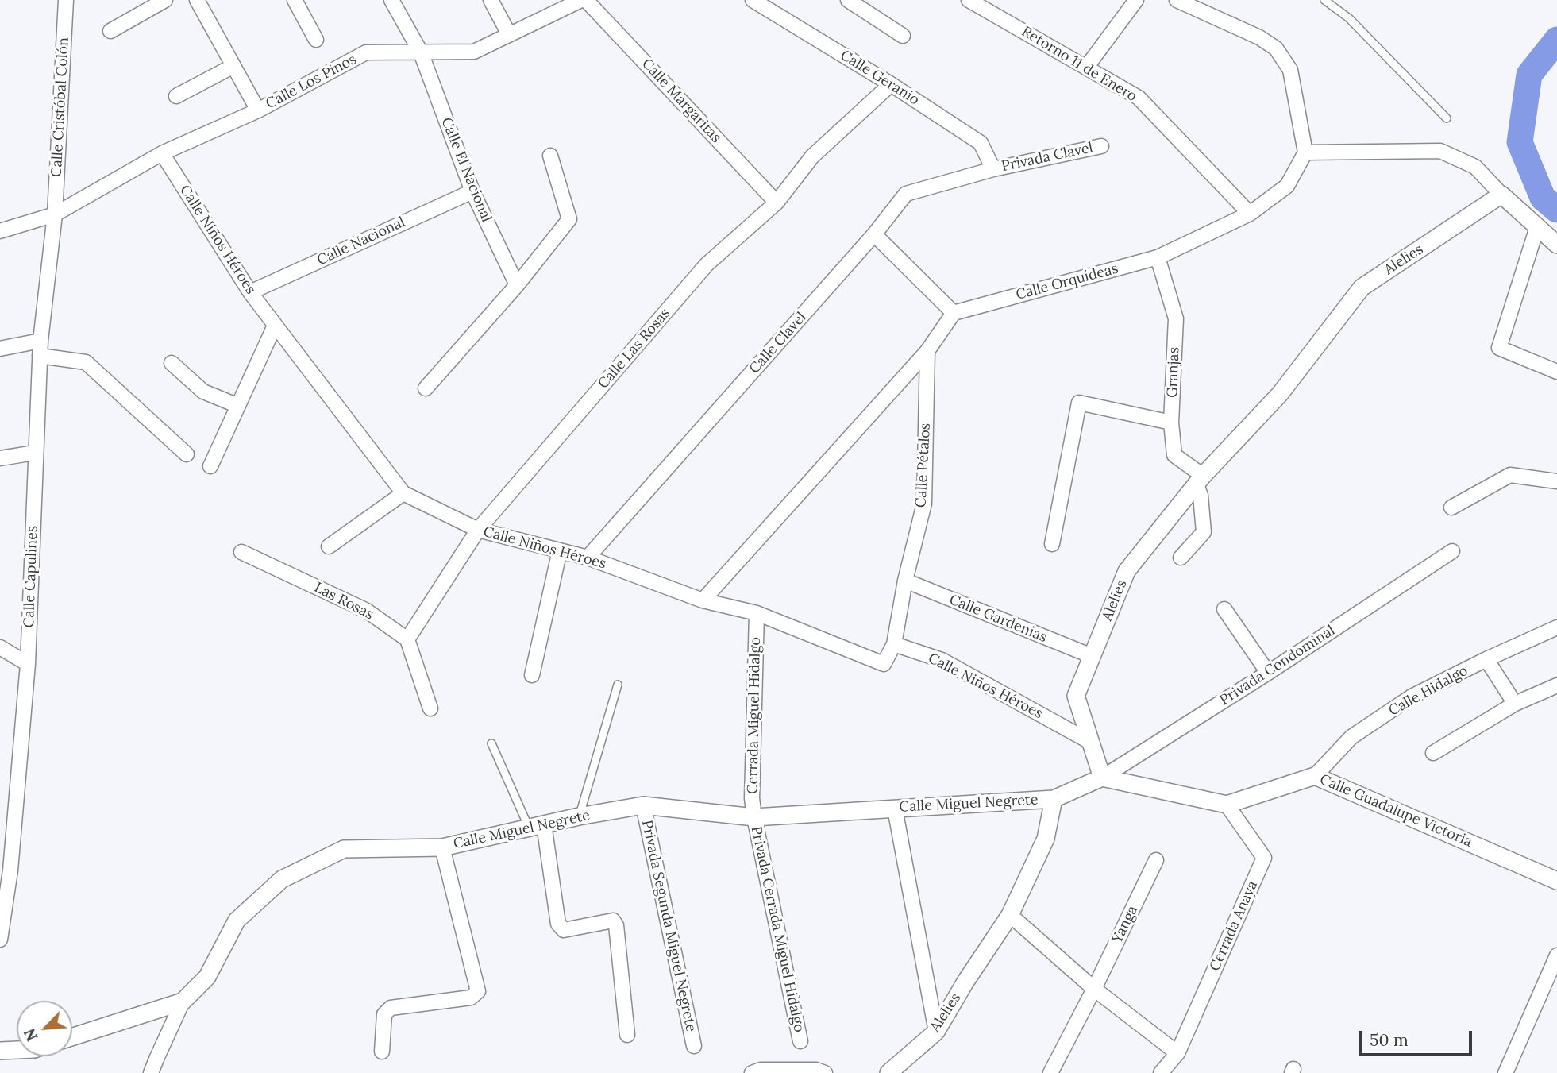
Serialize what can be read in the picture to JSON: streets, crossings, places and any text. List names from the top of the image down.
{
  "streets": {
    "street": [
      "Retorno 11 de Enero",
      "Calle Geranio",
      "Calle Los Pinos",
      "Calle Margaritas",
      "Calle Cristóbal Colón",
      "Privada Clavel",
      "Calle El Nacional",
      "Calle Niños Héroes",
      "Calle Nacional",
      "Alelies",
      "Calle Orquídeas",
      "Calle Clavel",
      "Calle Las Rosas",
      "Granjas",
      "Calle Pétalos",
      "Calle Capulines",
      "Las Rosas",
      "Calle Gardenias",
      "Privada Condominal",
      "Calle Hidalgo",
      "Cerrada Miguel Hidalgo",
      "Calle Miguel Negrete",
      "Calle Guadalupe Victoria",
      "Yanga",
      "Privada Segunda Miguel Negrete",
      "Cerrada Anaya",
      "Privada Cerrada Miguel Hidalgo"
    ]
  },
  "crossings": [
    ["Retorno 11 de Enero", "Calle Orquídeas"],
    ["Calle Geranio", "Privada Clavel"],
    ["Calle Geranio", "Calle Clavel"],
    ["Calle Geranio", "Calle Las Rosas"],
    ["Calle Los Pinos", "Calle Cristóbal Colón"],
    ["Calle Los Pinos", "Calle El Nacional"],
    ["Calle Los Pinos", "Calle Niños Héroes"],
    ["Calle Los Pinos", "Calle Capulines"],
    ["Calle Margaritas", "Calle Las Rosas"],
    ["Calle Cristóbal Colón", "Calle Capulines"],
    ["Privada Clavel", "Calle Clavel"],
    ["Calle El Nacional", "Calle Nacional"],
    ["Calle Niños Héroes", "Calle Nacional"],
    ["Calle Niños Héroes", "Alelies"],
    ["Calle Niños Héroes", "Calle Clavel"],
    ["Calle Niños Héroes", "Calle Las Rosas"],
    ["Calle Niños Héroes", "Calle Pétalos"],
    ["Calle Niños Héroes", "Cerrada Miguel Hidalgo"],
    ["Alelies", "Granjas"],
    ["Alelies", "Calle Gardenias"],
    ["Alelies", "Privada Condominal"],
    ["Alelies", "Calle Miguel Negrete"],
    ["Calle Orquídeas", "Granjas"],
    ["Calle Las Rosas", "Las Rosas"],
    ["Calle Pétalos", "Calle Gardenias"],
    ["Calle Hidalgo", "Calle Guadalupe Victoria"],
    ["Cerrada Miguel Hidalgo", "Calle Miguel Negrete"],
    ["Cerrada Miguel Hidalgo", "Privada Cerrada Miguel Hidalgo"],
    ["Calle Miguel Negrete", "Privada Segunda Miguel Negrete"],
    ["Calle Miguel Negrete", "Privada Cerrada Miguel Hidalgo"],
    ["Calle Guadalupe Victoria", "Cerrada Anaya"]
  ],
  "scale_bar": "50 m",
  "north": "bottom left"
}
